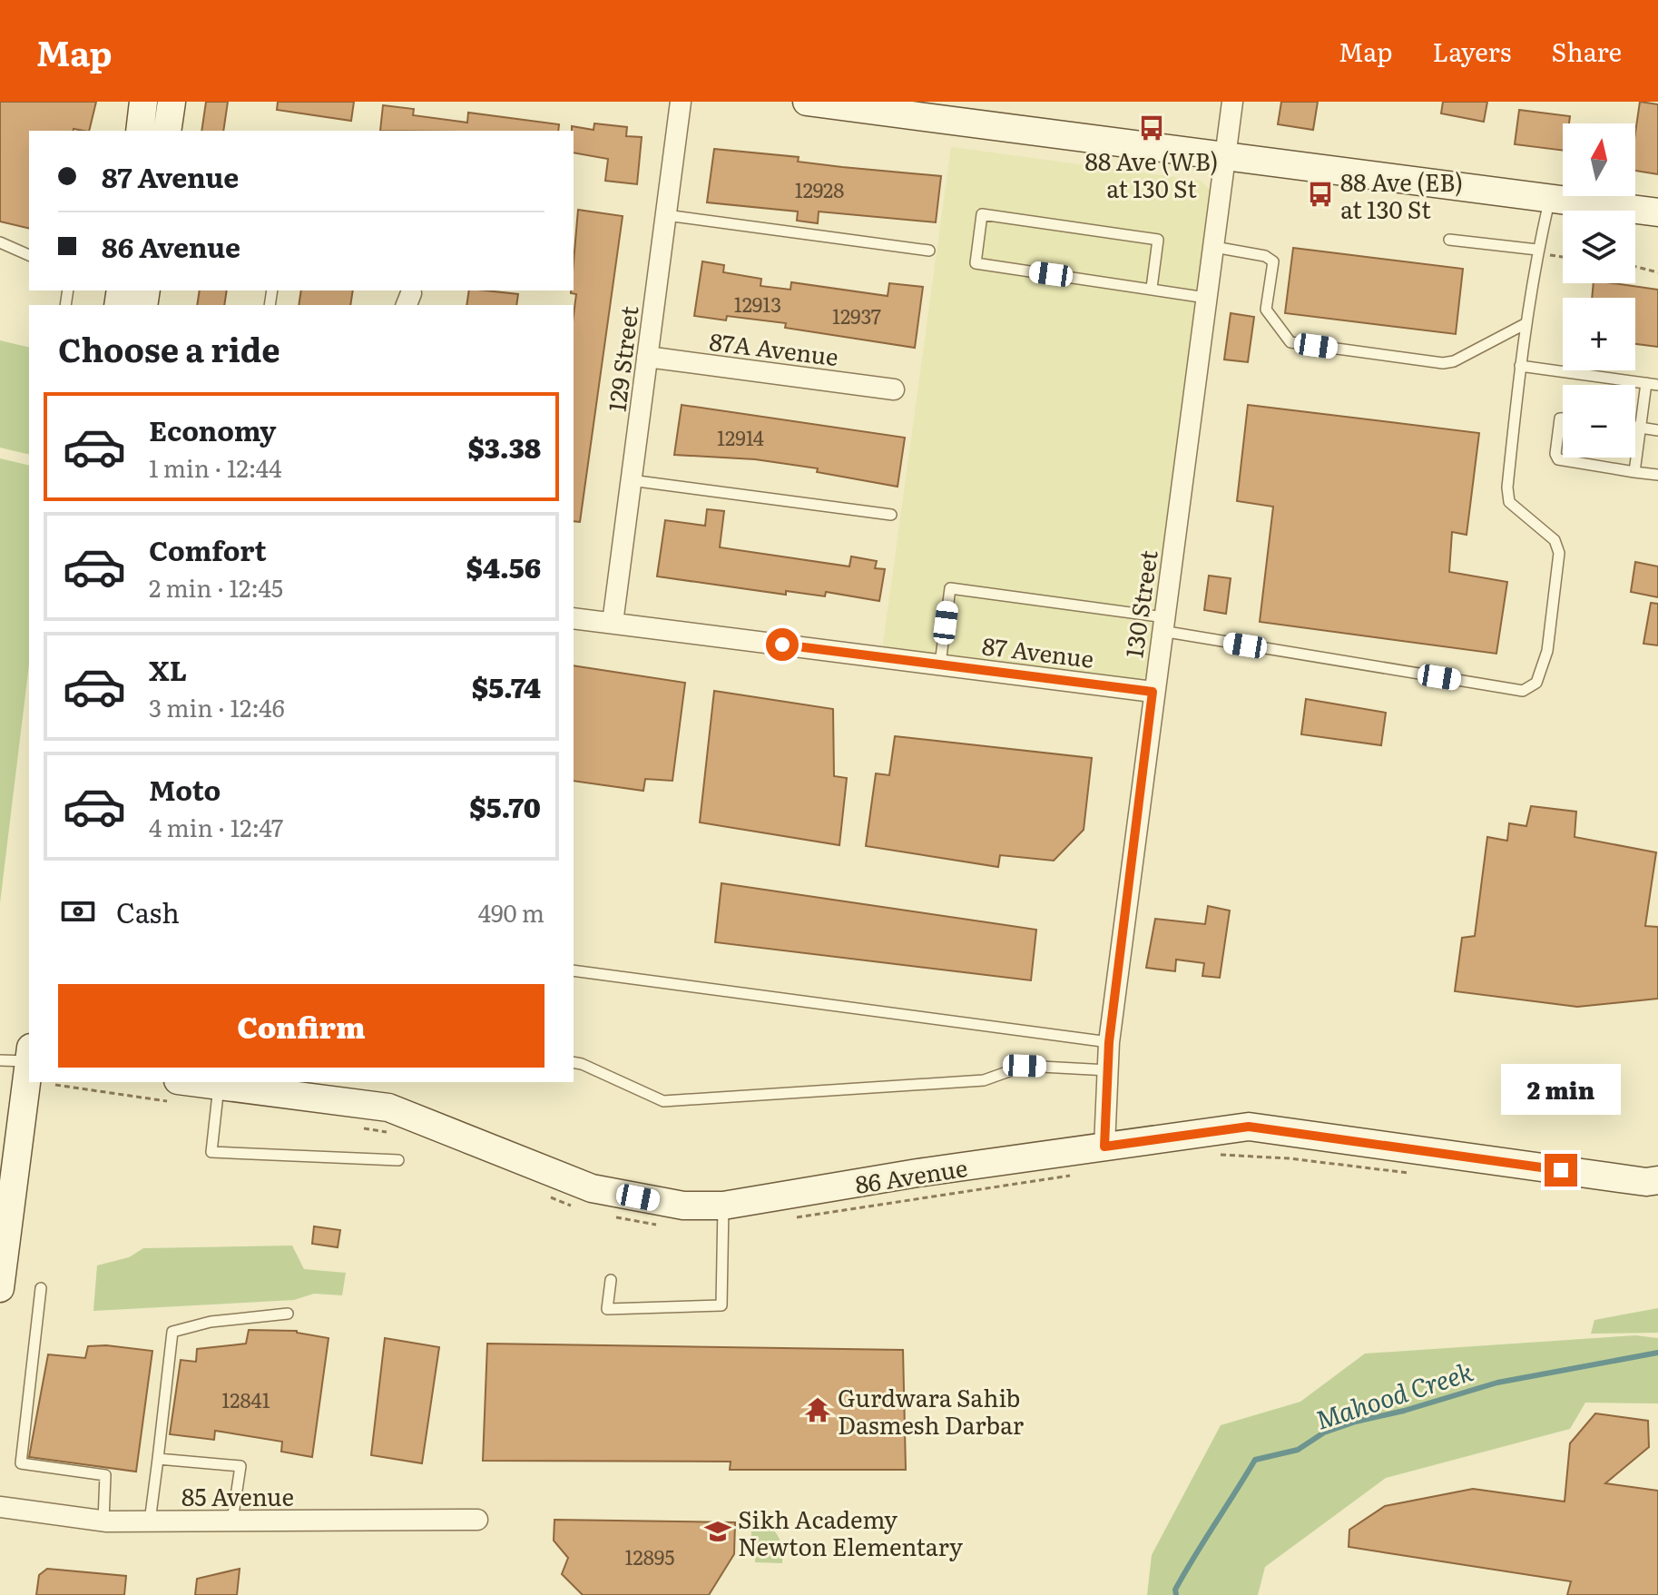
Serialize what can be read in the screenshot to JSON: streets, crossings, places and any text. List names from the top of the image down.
{
  "streets": {
    "street": [
      "87A Avenue",
      "129 Street",
      "130 Street",
      "87 Avenue",
      "86 Avenue",
      "85 Avenue"
    ]
  },
  "crossings": [
    ["87A Avenue", "129 Street"],
    ["129 Street", "87 Avenue"],
    ["130 Street", "87 Avenue"],
    ["130 Street", "86 Avenue"]
  ],
  "water": ["Mahood Creek"],
  "places": {
    "bus stop": ["88 Ave (WB) at 130 St", "88 Ave (EB) at 130 St"],
    "temple": ["Gurdwara Sahib Dasmesh Darbar"],
    "school or university": ["Sikh Academy Newton Elementary"]
  },
  "house_numbers": [
    "12928",
    "12913",
    "12937",
    "12914",
    "12841",
    "12895"
  ],
  "north": "top",
  "page": {
    "header": "Map",
    "nav": ["Map", "Layers", "Share"],
    "map_buttons": ["+", "−"],
    "banner": ["87 Avenue", "86 Avenue"],
    "heading": "Choose a ride",
    "list": [
      {
        "name": "Economy",
        "note": "1 min · 12:44",
        "value": "$3.38"
      },
      {
        "name": "Comfort",
        "note": "2 min · 12:45",
        "value": "$4.56"
      },
      {
        "name": "XL",
        "note": "3 min · 12:46",
        "value": "$5.74"
      },
      {
        "name": "Moto",
        "note": "4 min · 12:47",
        "value": "$5.70"
      }
    ],
    "pay": ["Cash", "490 m"],
    "buttons": "Confirm",
    "bubble": "2 min"
  }
}
